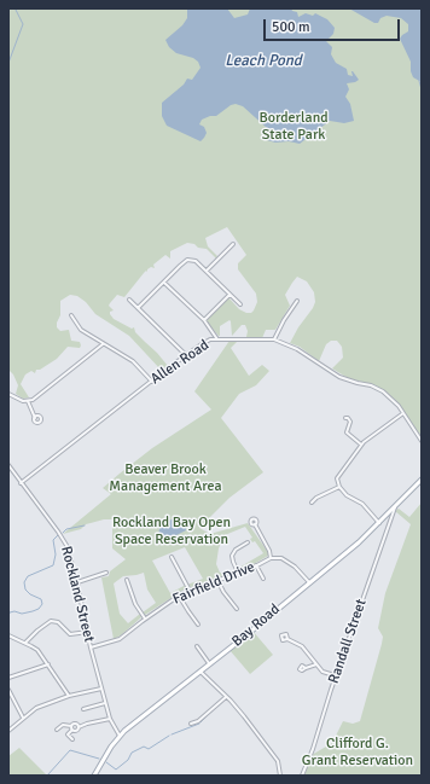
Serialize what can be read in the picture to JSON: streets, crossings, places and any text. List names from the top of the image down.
{
  "streets": {
    "main road": ["Bay Road"],
    "street": [
      "Allen Road",
      "Fairfield Drive",
      "Rockland Street",
      "Randall Street"
    ]
  },
  "crossings": [
    ["Allen Road", "Rockland Street"],
    ["Fairfield Drive", "Rockland Street"],
    ["Fairfield Drive", "Bay Road"],
    ["Rockland Street", "Bay Road"],
    ["Bay Road", "Randall Street"]
  ],
  "water": ["Leach Pond"],
  "parks": [
    "Borderland State Park",
    "Beaver Brook Management Area",
    "Rockland Bay Open Space Reservation",
    "Clifford G. Grant Reservation"
  ],
  "scale_bar": "500 m"
}
